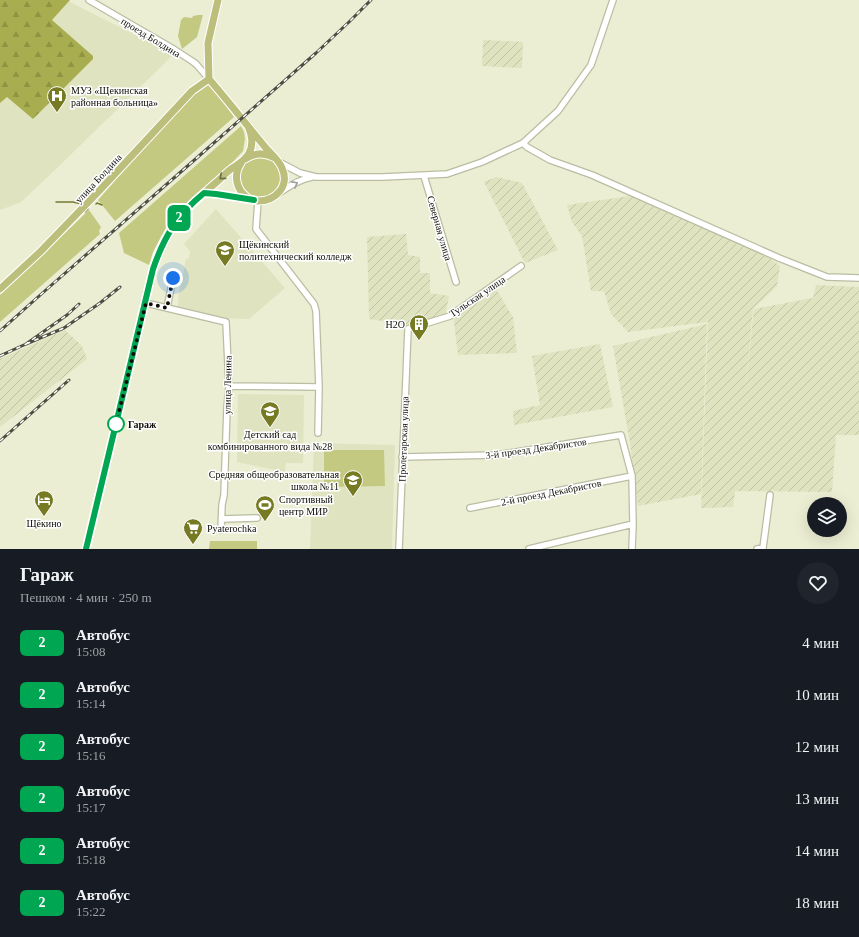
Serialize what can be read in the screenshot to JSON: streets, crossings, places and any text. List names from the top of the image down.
{
  "streets": {
    "main road": ["улица Болдина"],
    "street": [
      "проезд Болдина",
      "Северная улица",
      "Тульская улица",
      "улица Ленина",
      "Пролетарская улица",
      "3-й проезд Декабристов",
      "2-й проезд Декабристов"
    ]
  },
  "crossings": [
    ["проезд Болдина", "улица Болдина"],
    ["Тульская улица", "Пролетарская улица"],
    ["Пролетарская улица", "3-й проезд Декабристов"],
    ["3-й проезд Декабристов", "2-й проезд Декабристов"]
  ],
  "places": {
    "hospital": ["МУЗ «Щекинская районная больница»"],
    "school or university": ["Щёкинский политехнический колледж", "Детский сад комбинированного вида №28", "Средняя общеобразовательная школа №11"],
    "building": ["Н2О"],
    "other": ["Гараж"],
    "hotel": ["Щёкино"],
    "sports": ["Спортивный центр МИР"],
    "supermarket": ["Pyaterochka"]
  },
  "lines": ["bus line 2"],
  "page": {
    "on_map": "2",
    "heading": ["Гараж", "Пешком · 4 мин · 250 m"],
    "list": [
      {
        "mark": "2",
        "name": "Автобус",
        "note": "15:08",
        "value": "4 мин"
      },
      {
        "mark": "2",
        "name": "Автобус",
        "note": "15:14",
        "value": "10 мин"
      },
      {
        "mark": "2",
        "name": "Автобус",
        "note": "15:16",
        "value": "12 мин"
      },
      {
        "mark": "2",
        "name": "Автобус",
        "note": "15:17",
        "value": "13 мин"
      },
      {
        "mark": "2",
        "name": "Автобус",
        "note": "15:18",
        "value": "14 мин"
      },
      {
        "mark": "2",
        "name": "Автобус",
        "note": "15:22",
        "value": "18 мин"
      }
    ]
  }
}
